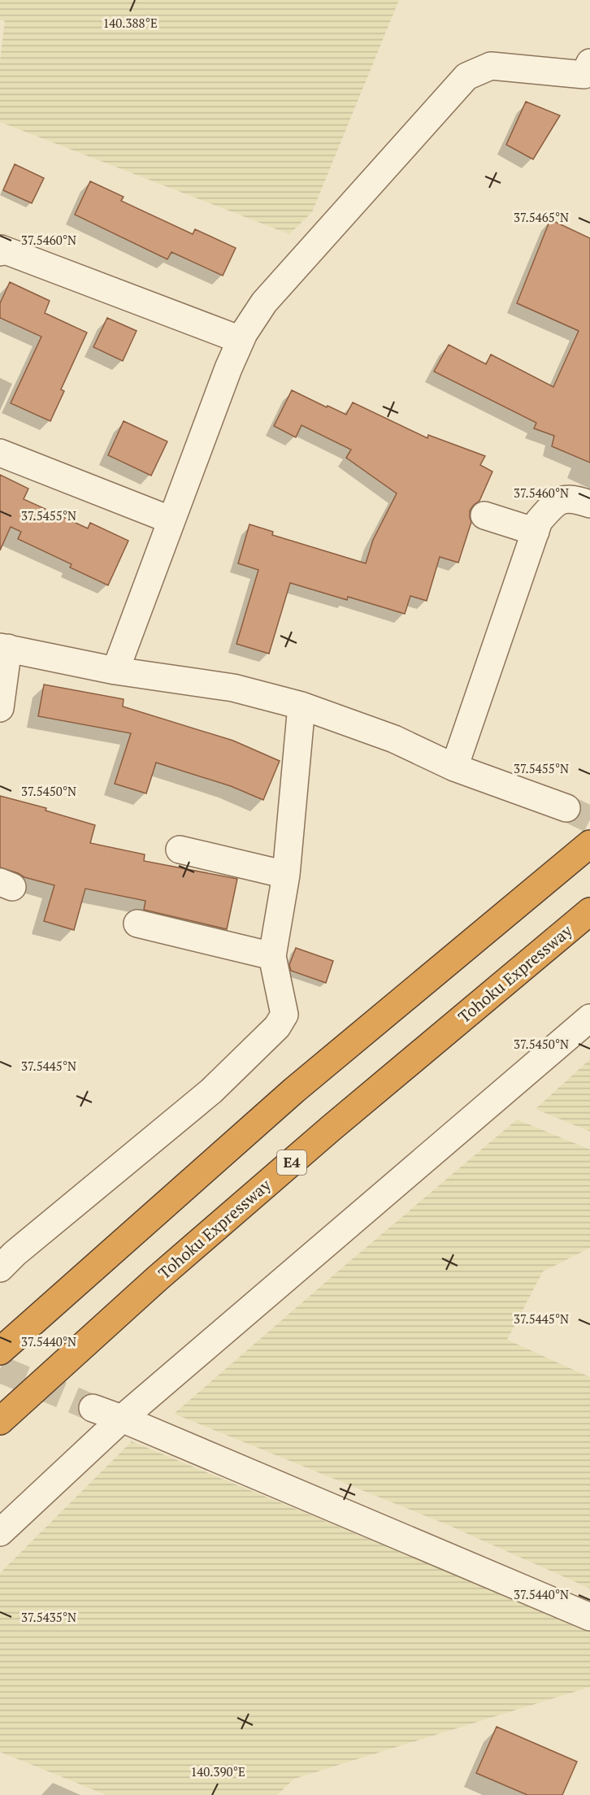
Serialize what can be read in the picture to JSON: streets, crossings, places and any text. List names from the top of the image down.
{
  "streets": {
    "highway": ["Tohoku Expressway", "E4"]
  },
  "coordinates": [
    "140.388°E",
    "37.5465°N",
    "37.5460°N",
    "37.5455°N",
    "37.5450°N",
    "37.5445°N",
    "37.5440°N",
    "37.5435°N",
    "140.390°E"
  ]
}
